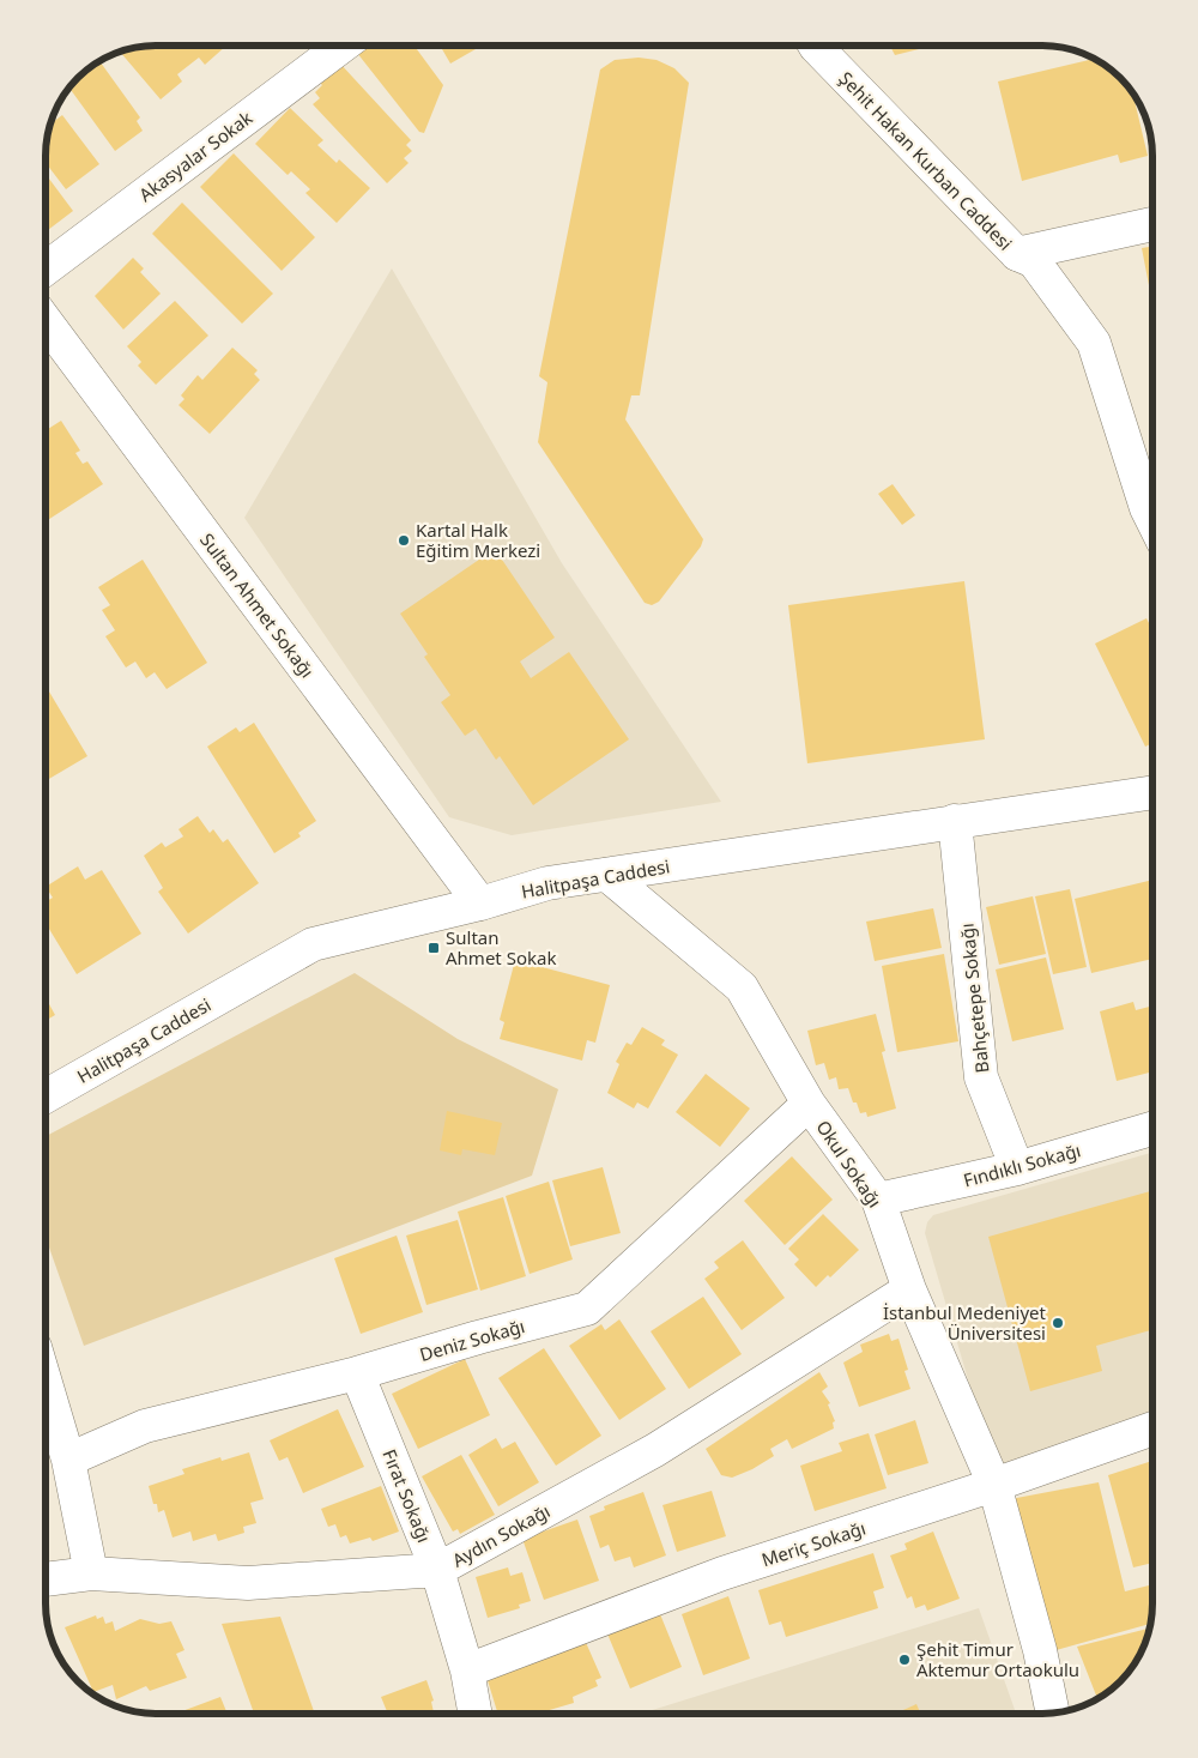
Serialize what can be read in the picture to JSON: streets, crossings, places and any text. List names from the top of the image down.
{
  "streets": {
    "street": [
      "Akasyalar Sokak",
      "Şehit Hakan Kurban Caddesi",
      "Sultan Ahmet Sokağı",
      "Halitpaşa Caddesi",
      "Bahçetepe Sokağı",
      "Okul Sokağı",
      "Fındıklı Sokağı",
      "Deniz Sokağı",
      "Fırat Sokağı",
      "Aydın Sokağı",
      "Meriç Sokağı"
    ]
  },
  "crossings": [
    ["Sultan Ahmet Sokağı", "Halitpaşa Caddesi"],
    ["Halitpaşa Caddesi", "Bahçetepe Sokağı"],
    ["Halitpaşa Caddesi", "Okul Sokağı"],
    ["Bahçetepe Sokağı", "Fındıklı Sokağı"],
    ["Okul Sokağı", "Fındıklı Sokağı"],
    ["Okul Sokağı", "Deniz Sokağı"],
    ["Okul Sokağı", "Aydın Sokağı"],
    ["Okul Sokağı", "Meriç Sokağı"],
    ["Deniz Sokağı", "Fırat Sokağı"],
    ["Fırat Sokağı", "Aydın Sokağı"],
    ["Fırat Sokağı", "Meriç Sokağı"]
  ],
  "places": {
    "other": ["Kartal Halk Eğitim Merkezi", "İstanbul Medeniyet Üniversitesi", "Şehit Timur Aktemur Ortaokulu"],
    "transit": ["Sultan Ahmet Sokak"]
  }
}
